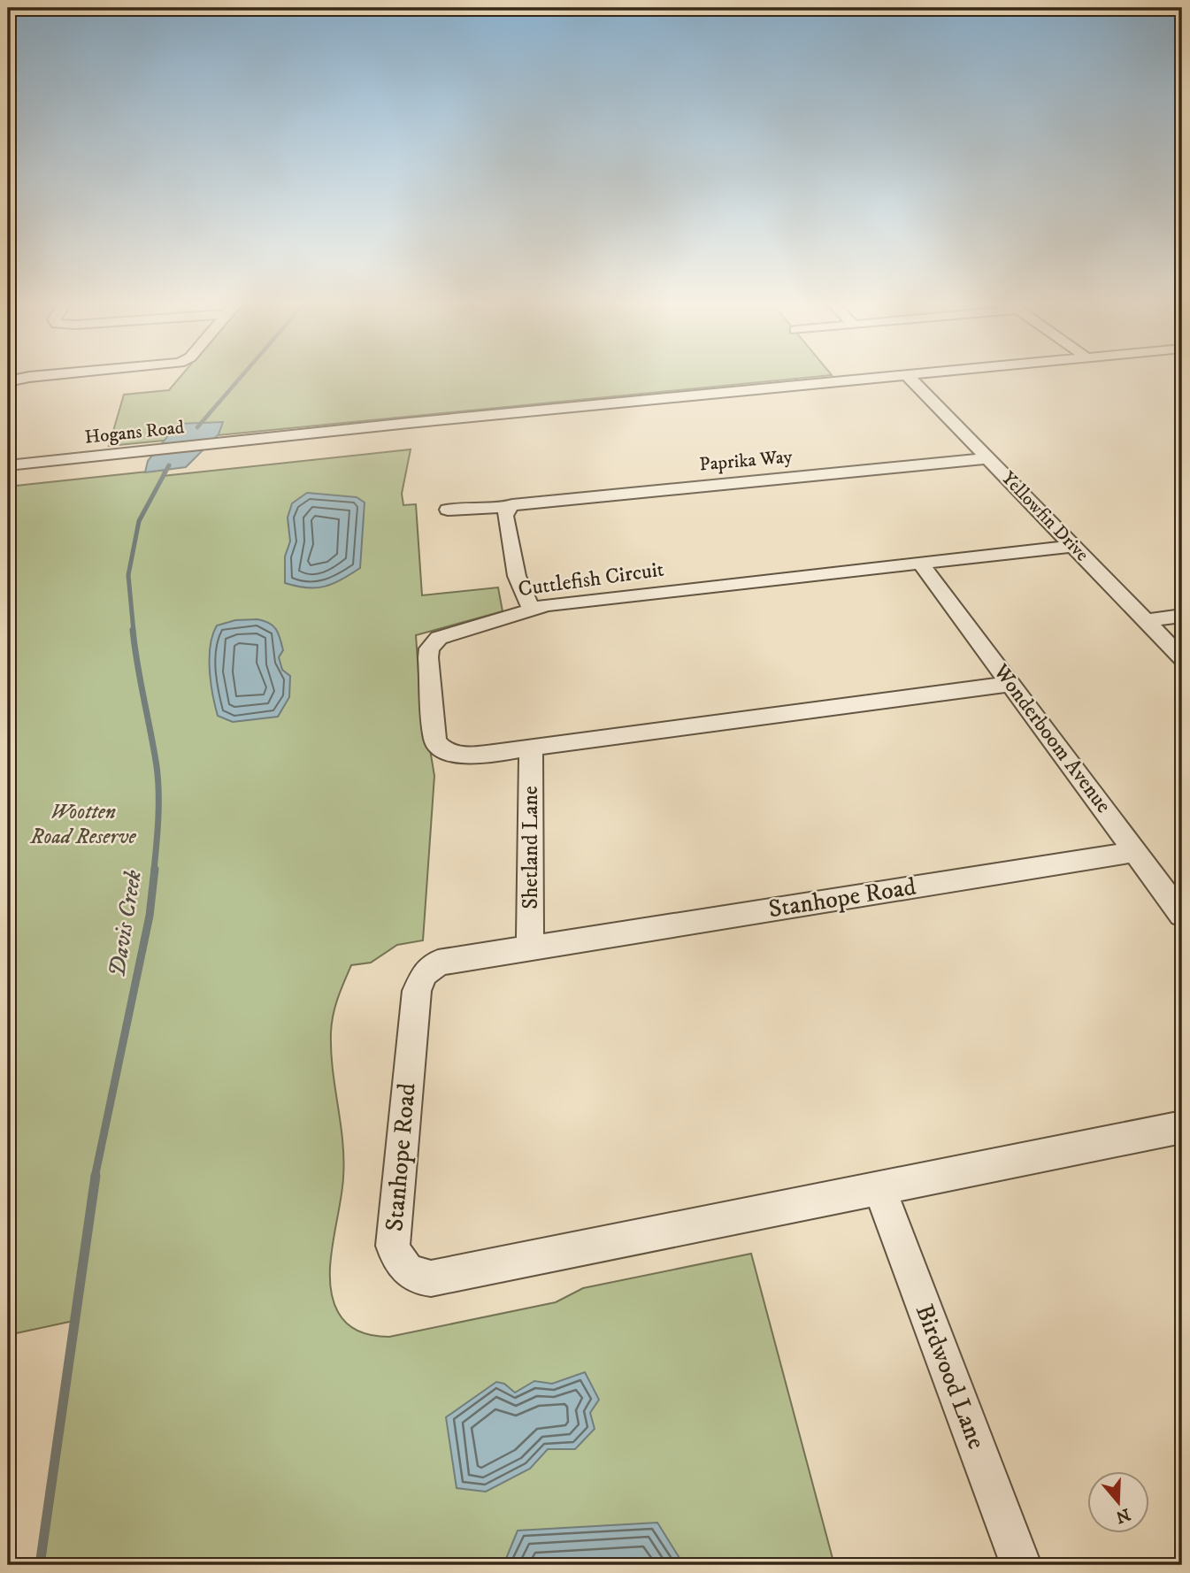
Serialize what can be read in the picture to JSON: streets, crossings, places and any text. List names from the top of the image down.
{
  "streets": {
    "street": [
      "Hogans Road",
      "Paprika Way",
      "Yellowfin Drive",
      "Cuttlefish Circuit",
      "Wonderboom Avenue",
      "Shetland Lane",
      "Stanhope Road",
      "Birdwood Lane"
    ]
  },
  "crossings": [
    ["Paprika Way", "Yellowfin Drive"],
    ["Yellowfin Drive", "Cuttlefish Circuit"],
    ["Cuttlefish Circuit", "Wonderboom Avenue"],
    ["Cuttlefish Circuit", "Shetland Lane"],
    ["Wonderboom Avenue", "Stanhope Road"],
    ["Shetland Lane", "Stanhope Road"],
    ["Stanhope Road", "Birdwood Lane"]
  ],
  "water": ["Davis Creek"],
  "parks": ["Wootten Road Reserve"],
  "north": "bottom"
}
